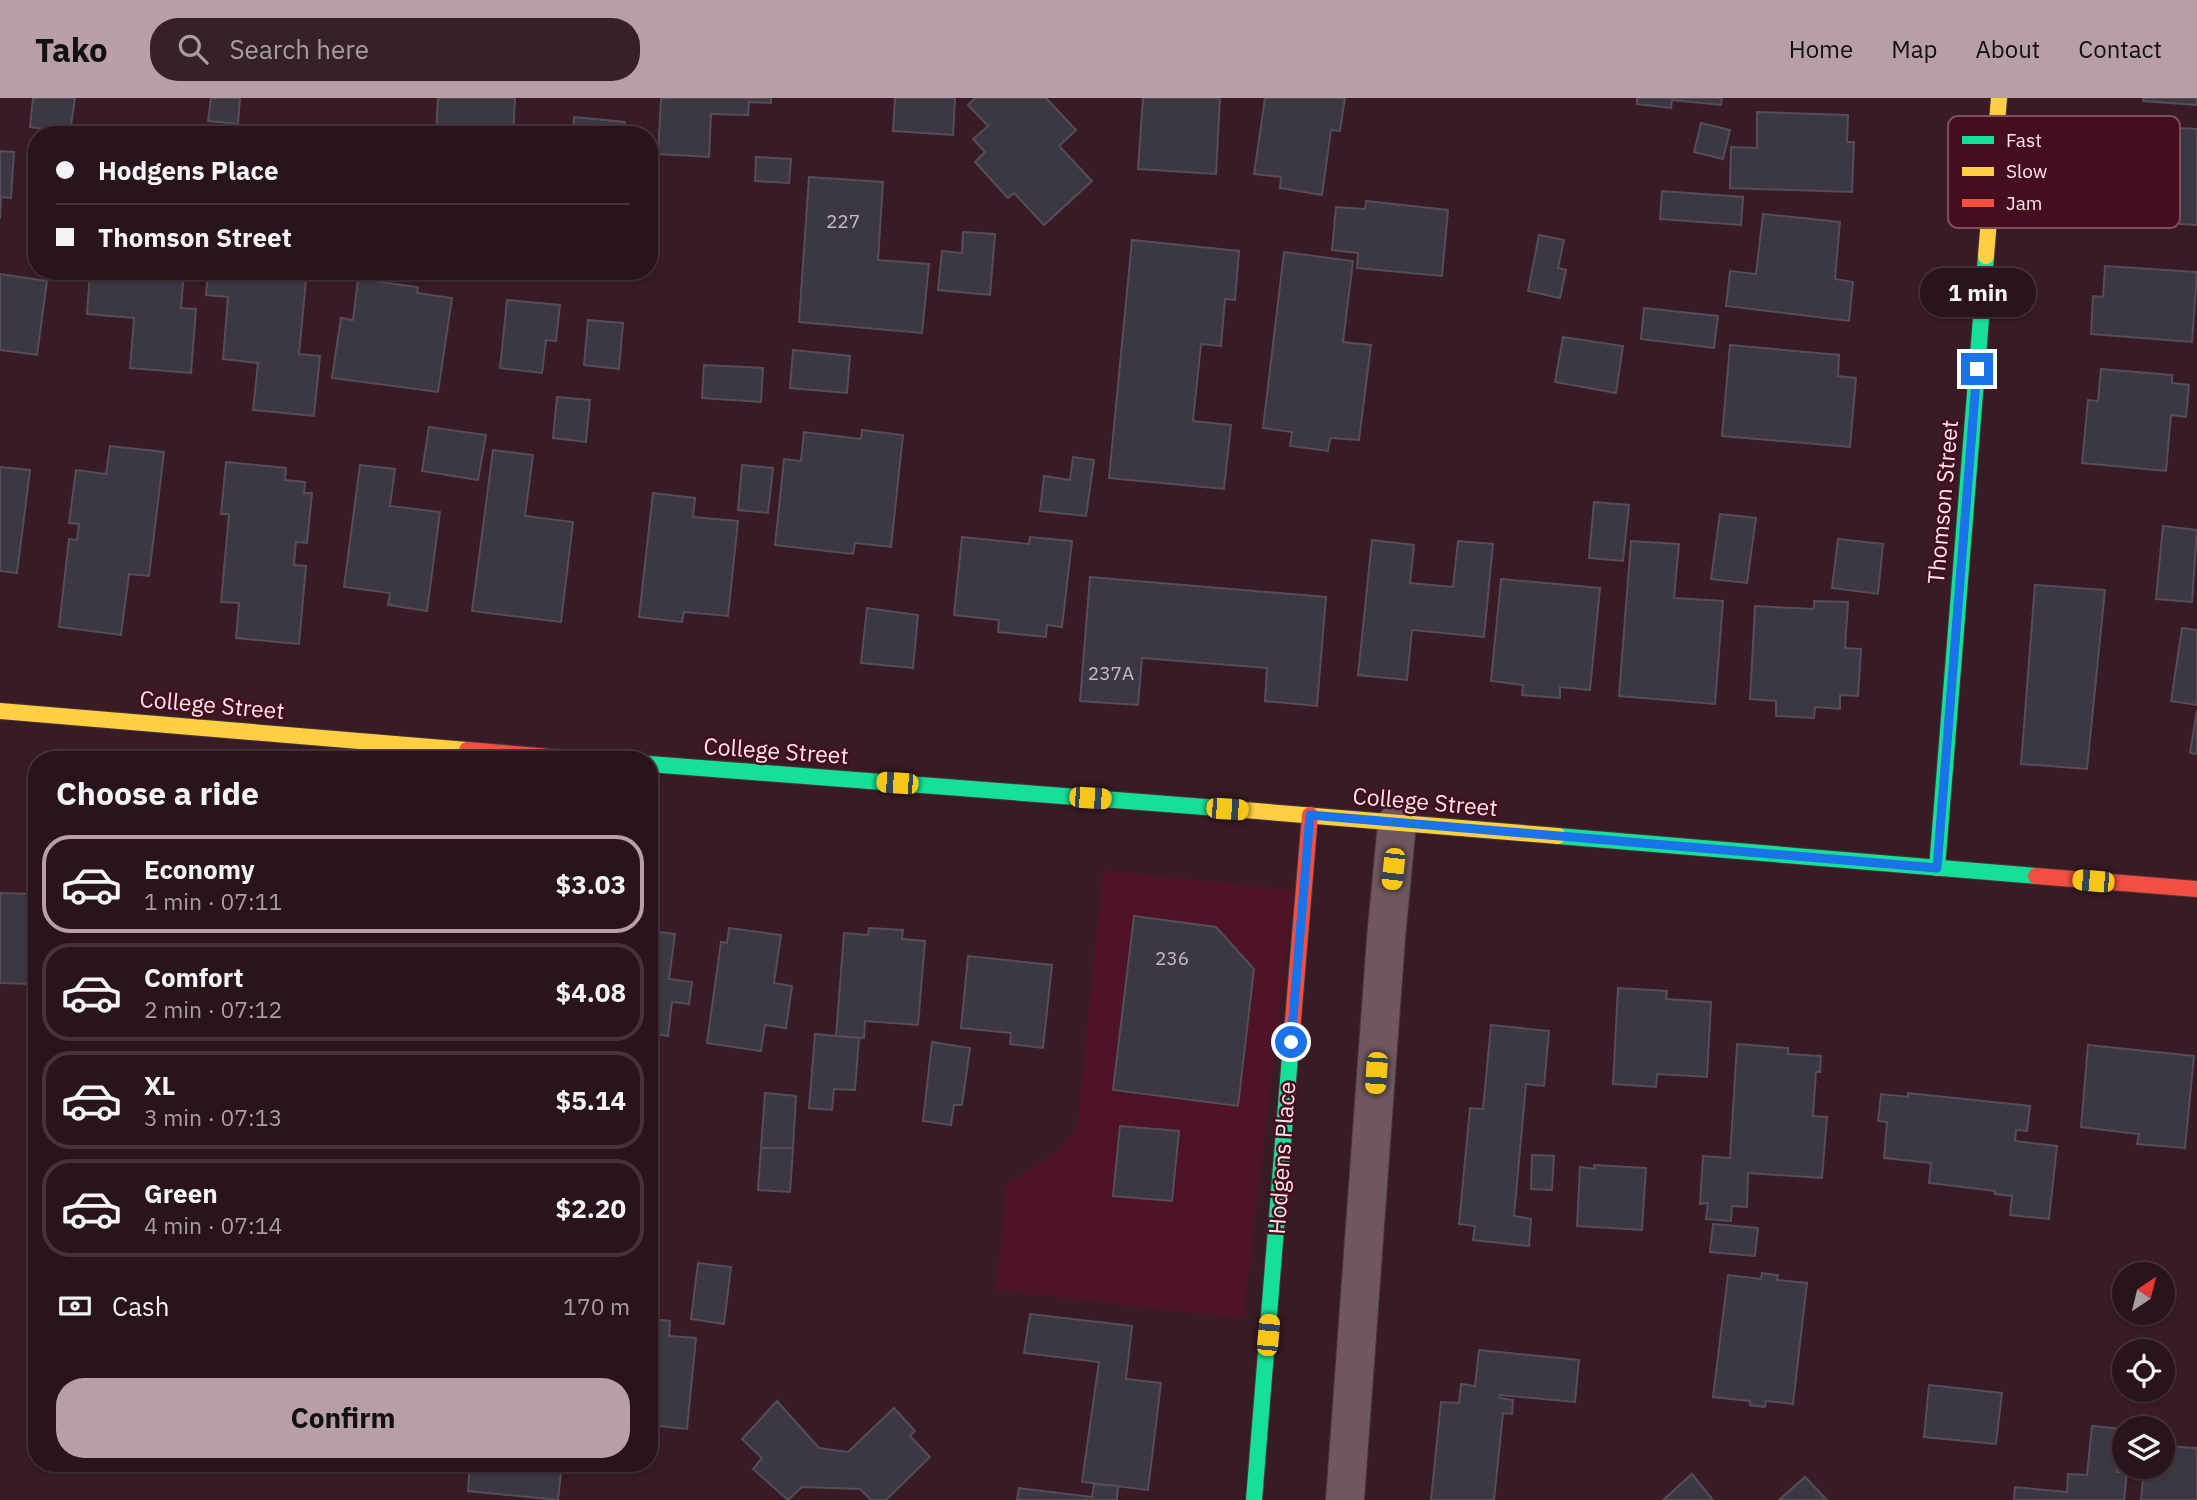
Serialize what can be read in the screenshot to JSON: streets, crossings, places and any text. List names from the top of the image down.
{
  "streets": {
    "street": ["Thomson Street", "College Street", "Hodgens Place"]
  },
  "crossings": [
    ["Thomson Street", "College Street"],
    ["College Street", "Hodgens Place"]
  ],
  "house_numbers": ["227", "237A", "236"],
  "legend": ["Fast", "Slow", "Jam"],
  "north": "top right",
  "page": {
    "header": "Tako",
    "search": "Search here",
    "nav": [
      "Home",
      "Map",
      "About",
      "Contact"
    ],
    "banner": ["Hodgens Place", "Thomson Street"],
    "bubble": "1 min",
    "heading": "Choose a ride",
    "list": [
      {
        "name": "Economy",
        "note": "1 min · 07:11",
        "value": "$3.03"
      },
      {
        "name": "Comfort",
        "note": "2 min · 07:12",
        "value": "$4.08"
      },
      {
        "name": "XL",
        "note": "3 min · 07:13",
        "value": "$5.14"
      },
      {
        "name": "Green",
        "note": "4 min · 07:14",
        "value": "$2.20"
      }
    ],
    "pay": ["Cash", "170 m"],
    "buttons": "Confirm"
  }
}
